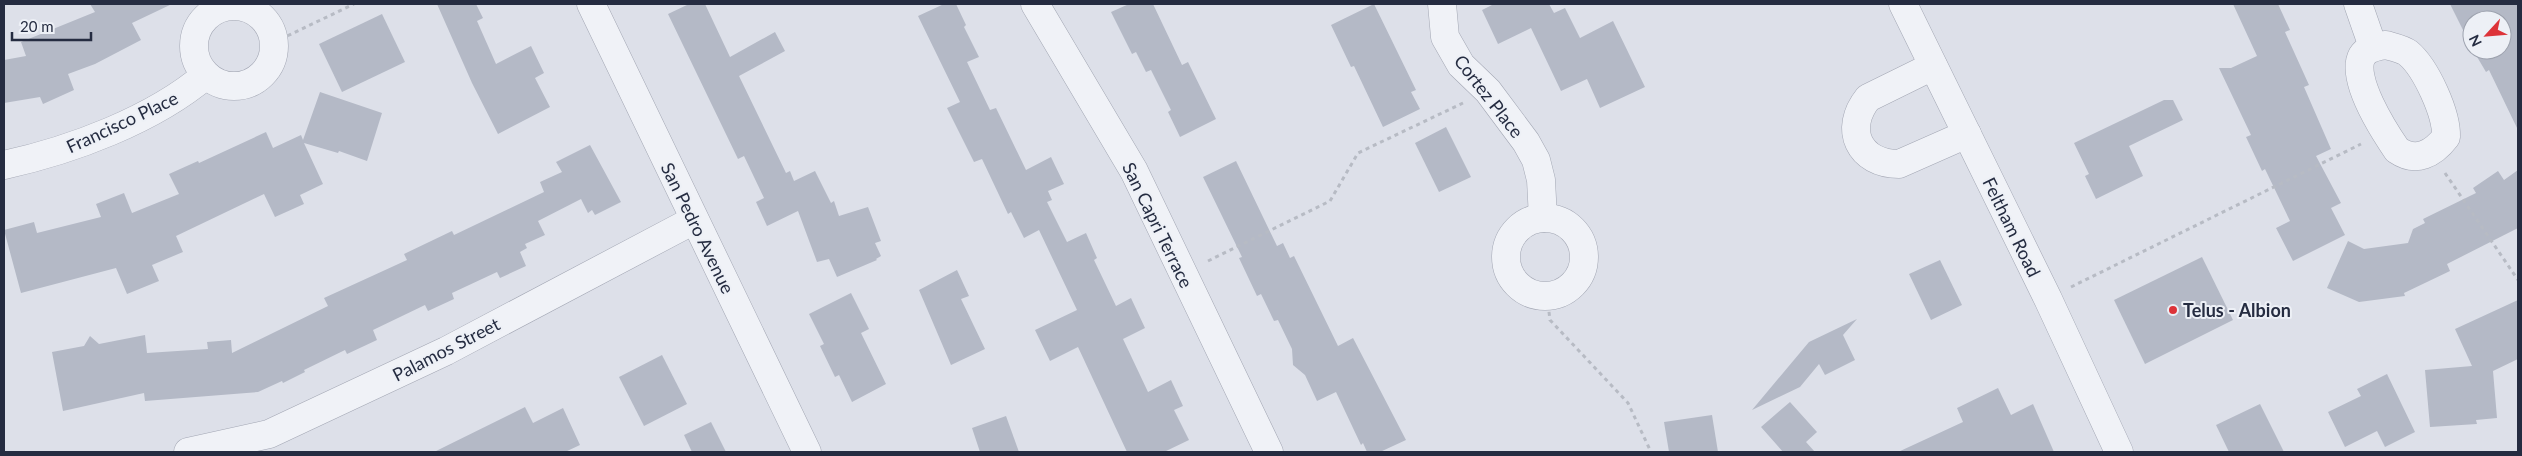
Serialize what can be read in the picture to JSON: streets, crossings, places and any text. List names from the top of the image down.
{
  "streets": {
    "street": [
      "Cortez Place",
      "Francisco Place",
      "San Capri Terrace",
      "Feltham Road",
      "San Pedro Avenue",
      "Palamos Street"
    ]
  },
  "crossings": [
    ["San Pedro Avenue", "Palamos Street"]
  ],
  "places": ["Telus - Albion"],
  "scale_bar": "20 m",
  "north": "bottom left"
}
